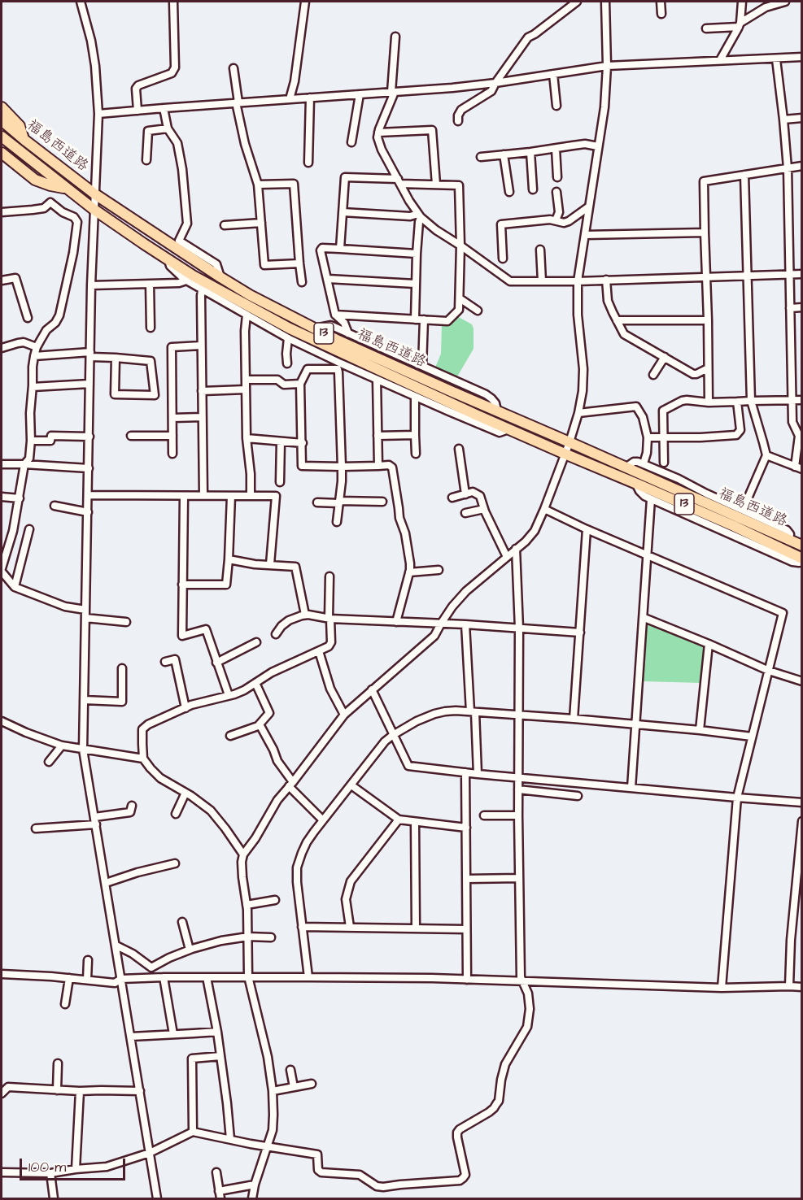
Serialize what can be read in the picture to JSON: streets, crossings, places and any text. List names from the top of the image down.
{
  "streets": {
    "highway": ["福島西道路", "13"]
  },
  "scale_bar": "100 m"
}
